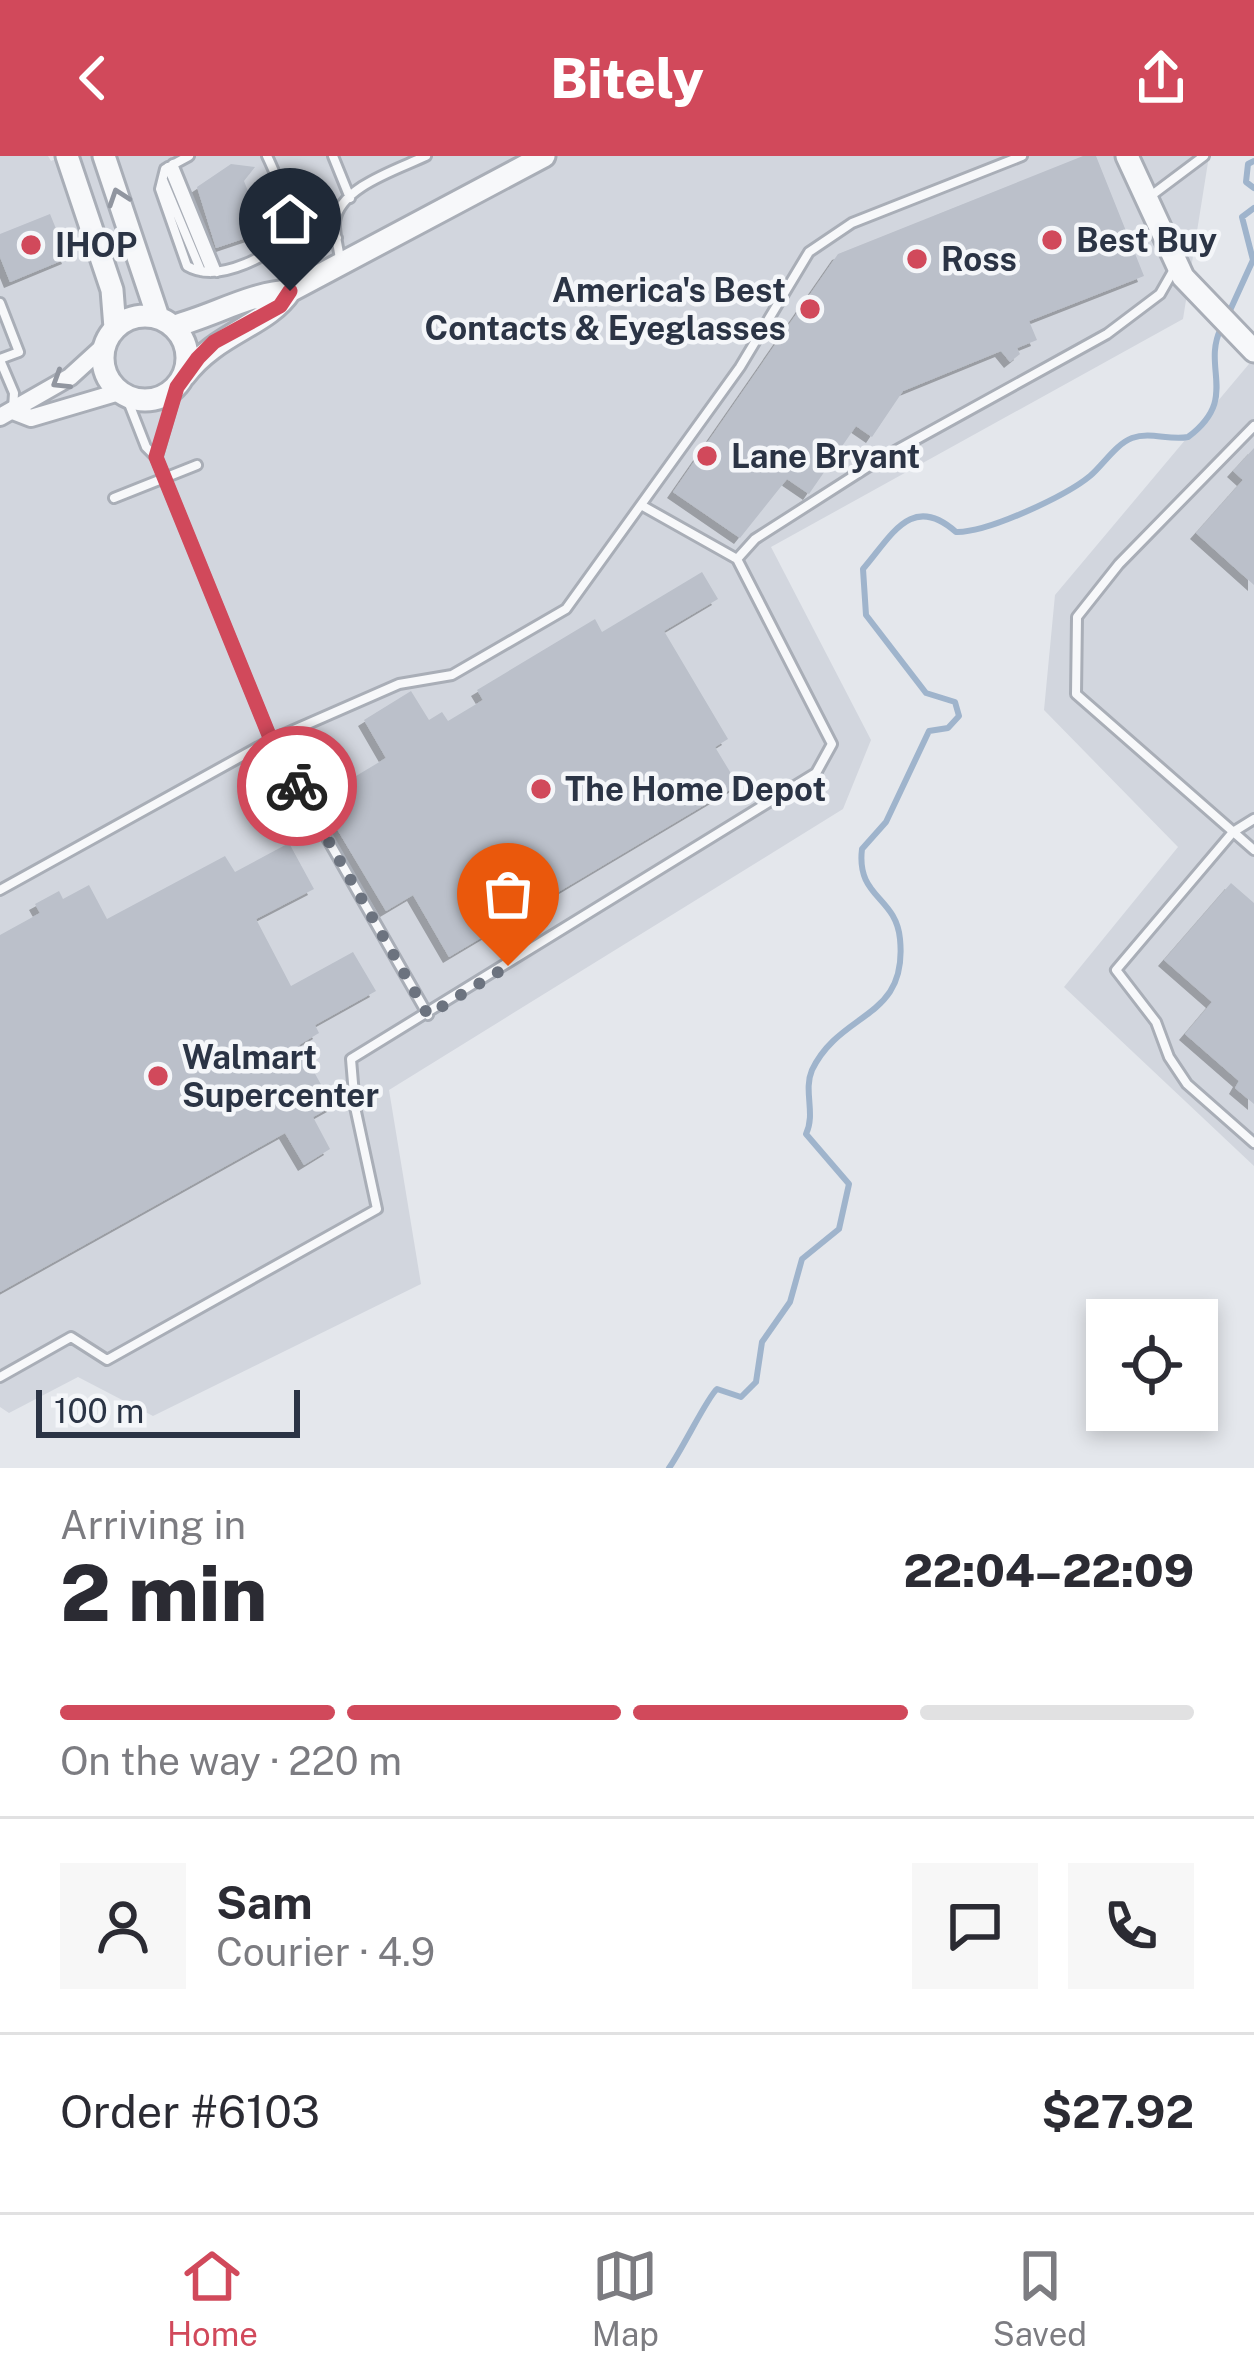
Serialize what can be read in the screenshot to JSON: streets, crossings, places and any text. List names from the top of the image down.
{
  "places": [
    "Best Buy",
    "IHOP",
    "Ross",
    "America's Best Contacts & Eyeglasses",
    "Lane Bryant",
    "The Home Depot",
    "Walmart Supercenter"
  ],
  "scale_bar": "100 m",
  "page": {
    "header": "Bitely",
    "scale": "100 m",
    "heading": ["2 min", "Arriving in", "22:04–22:09"],
    "panel": [
      "Sam",
      "Courier · 4.9",
      "Order #6103",
      "$27.92"
    ],
    "bar": "On the way · 220 m",
    "tabs": ["Home", "Map", "Saved"]
  }
}
